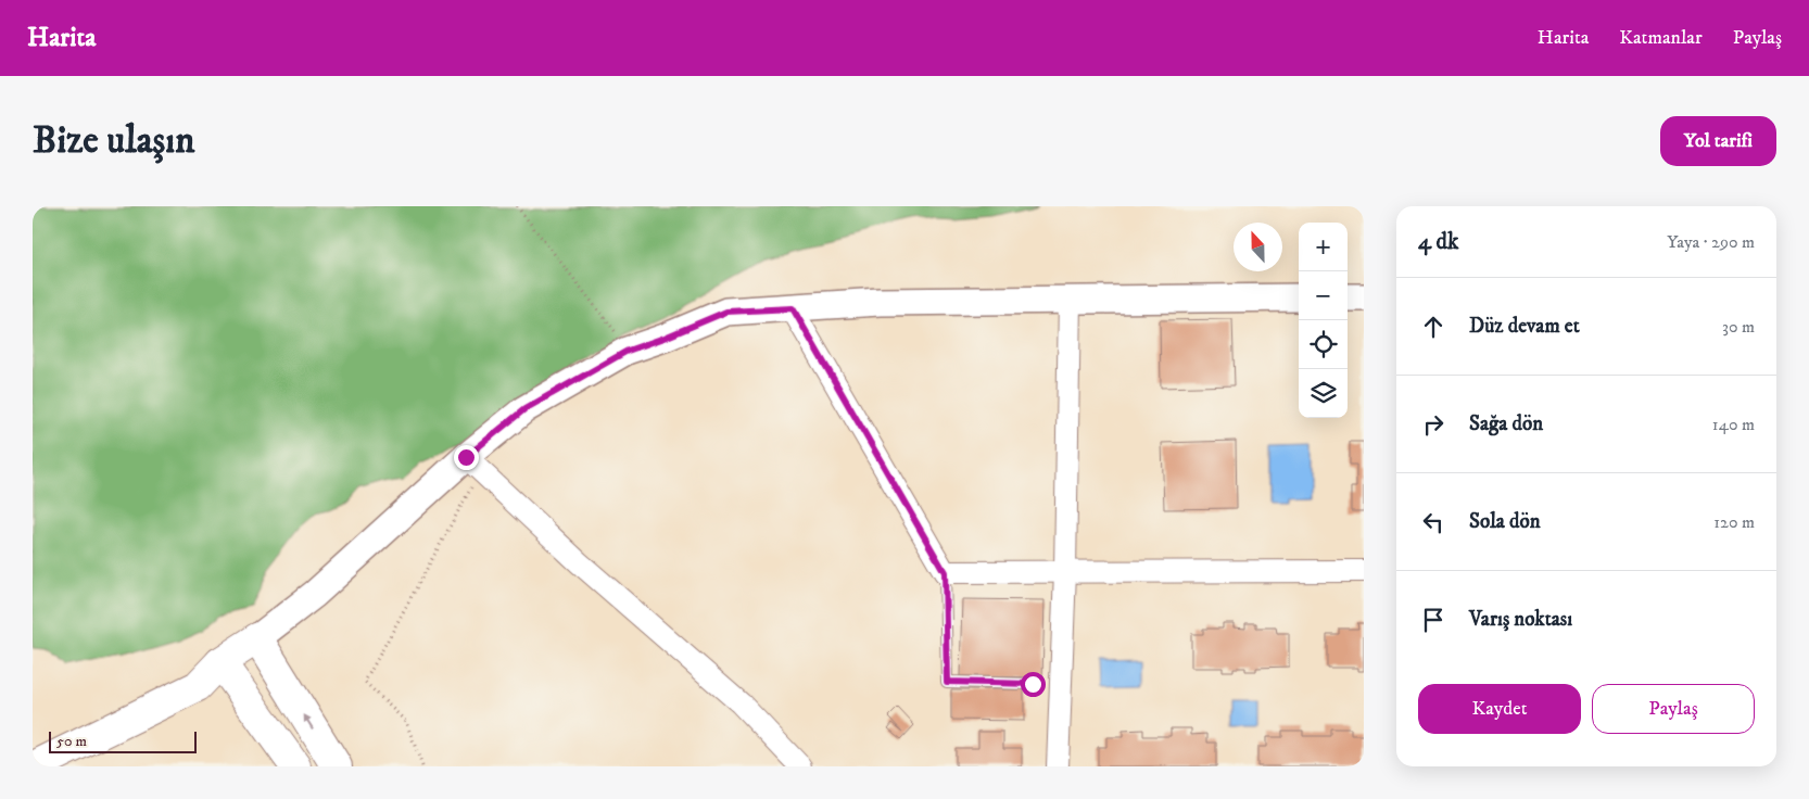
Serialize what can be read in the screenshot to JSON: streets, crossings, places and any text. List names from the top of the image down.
{
  "scale_bar": "50 m",
  "north": "top",
  "page": {
    "header": "Harita",
    "nav": ["Harita", "Katmanlar", "Paylaş"],
    "buttons": [
      "Yol tarifi",
      ["Kaydet", "Paylaş"]
    ],
    "title": "Bize ulaşın",
    "heading": ["4 dk", "Yaya · 290 m"],
    "map_buttons": ["+", "−"],
    "list": [
      ["Düz devam et", "30 m"],
      ["Sağa dön", "140 m"],
      ["Sola dön", "120 m"],
      "Varış noktası"
    ],
    "scale": "50 m"
  }
}
